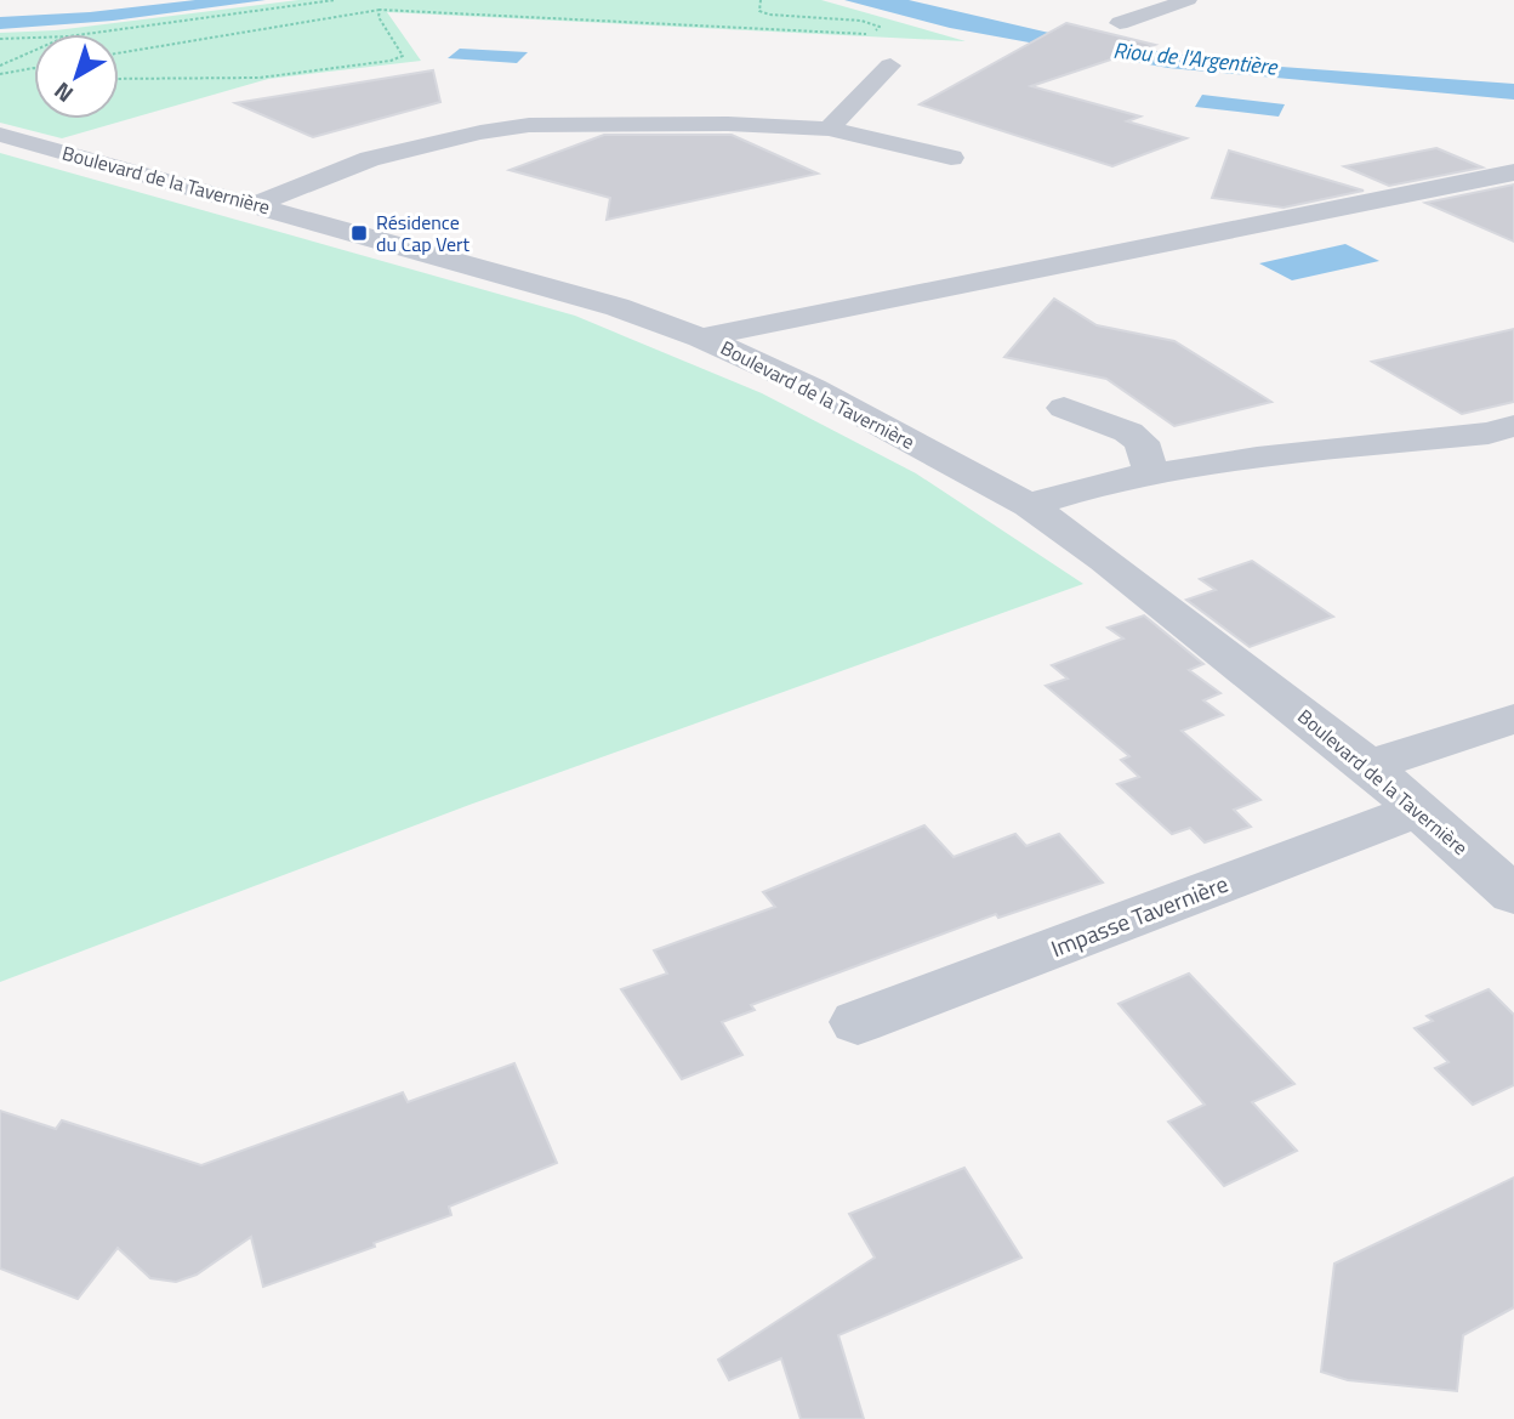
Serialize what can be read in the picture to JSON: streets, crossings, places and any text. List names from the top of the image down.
{
  "streets": {
    "street": ["Boulevard de la Tavernière", "Impasse Tavernière"]
  },
  "crossings": [
    ["Boulevard de la Tavernière", "Impasse Tavernière"]
  ],
  "water": ["Riou de l'Argentière"],
  "places": {
    "transit": ["Résidence du Cap Vert"]
  },
  "north": "bottom left"
}
